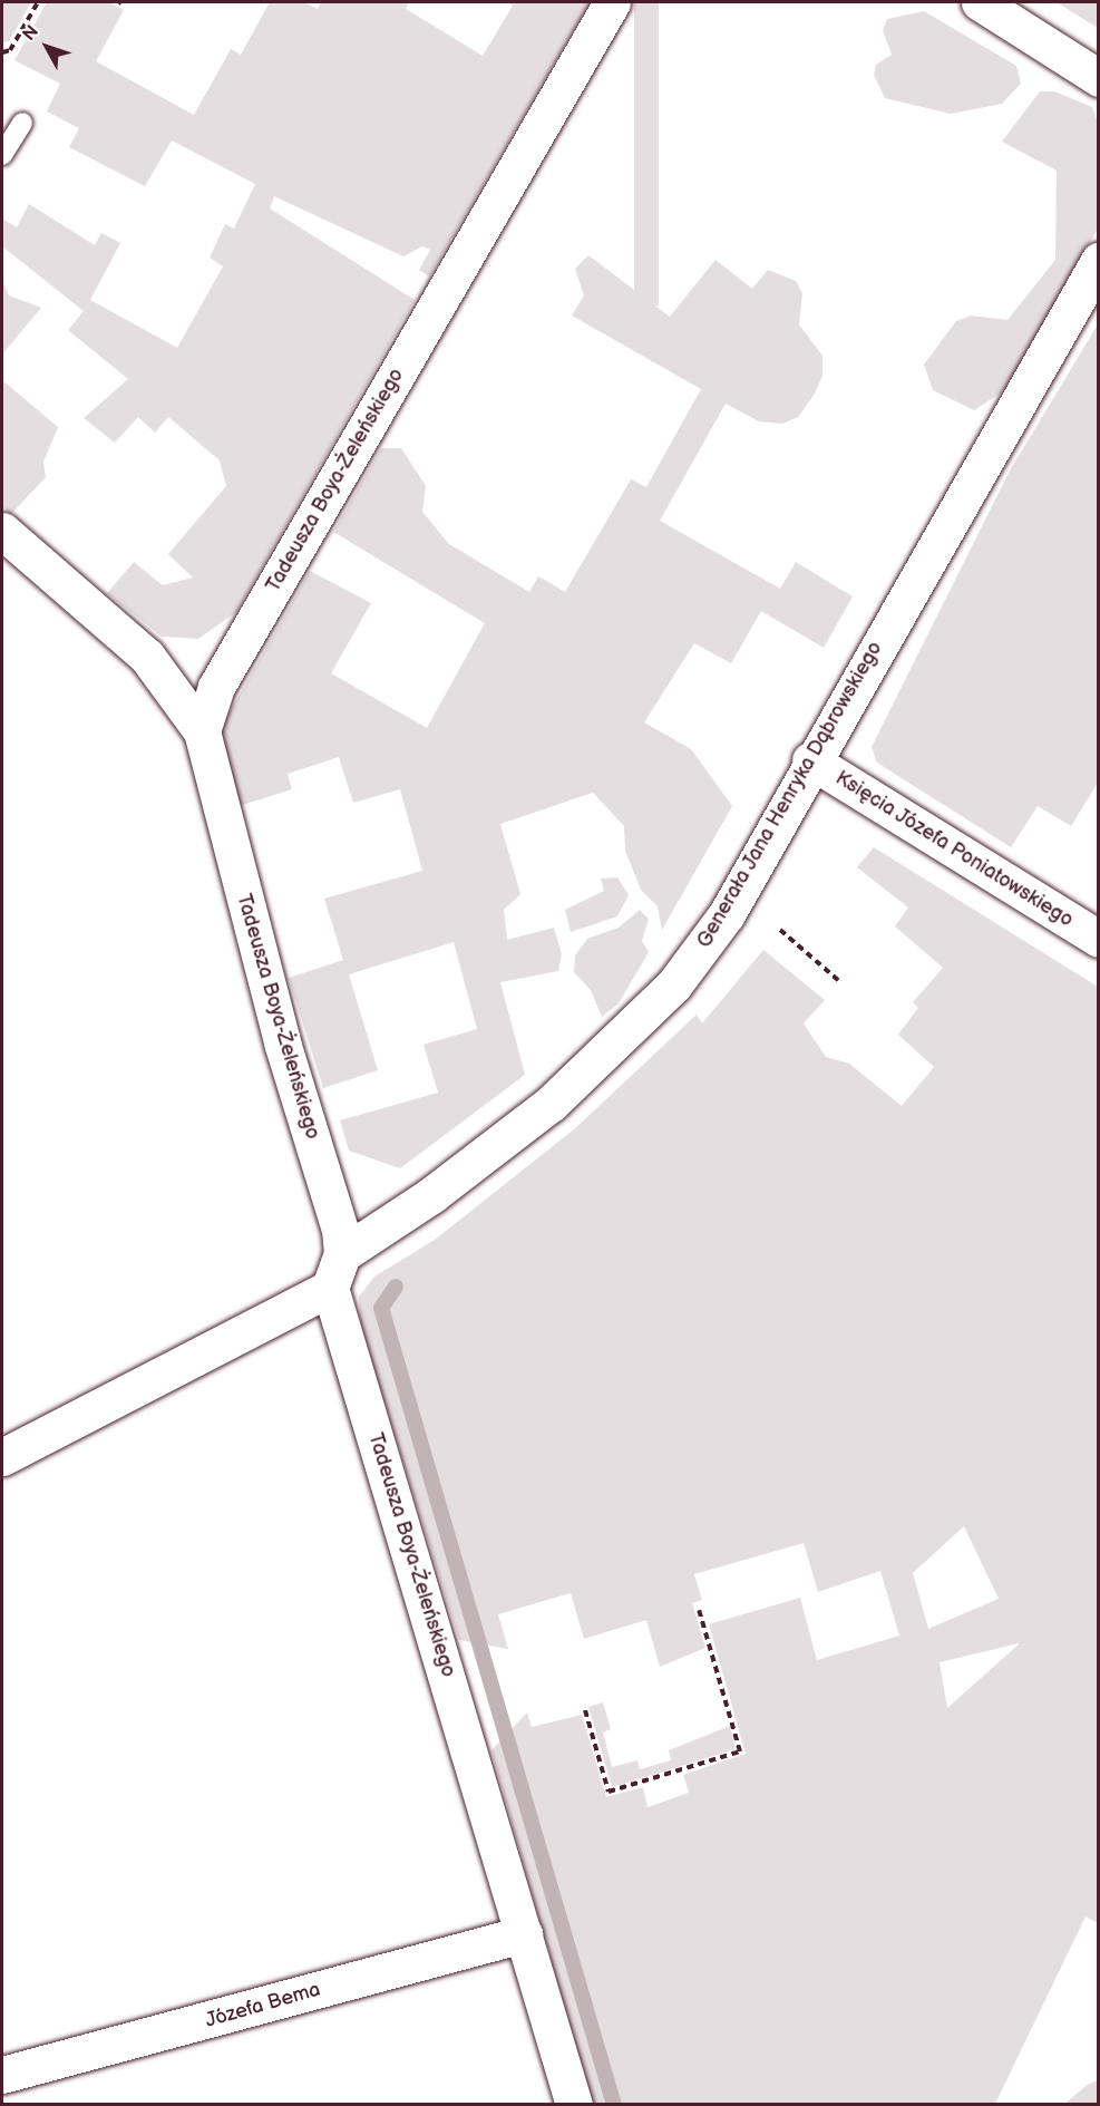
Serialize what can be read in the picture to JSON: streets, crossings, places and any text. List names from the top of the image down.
{
  "streets": {
    "street": [
      "Tadeusza Boya-Żeleńskiego",
      "Generała Jana Henryka Dąbrowskiego",
      "Księcia Józefa Poniatowskiego",
      "Józefa Bema"
    ]
  },
  "crossings": [
    ["Tadeusza Boya-Żeleńskiego", "Generała Jana Henryka Dąbrowskiego"],
    ["Tadeusza Boya-Żeleńskiego", "Józefa Bema"],
    ["Generała Jana Henryka Dąbrowskiego", "Księcia Józefa Poniatowskiego"]
  ],
  "north": "top left"
}
